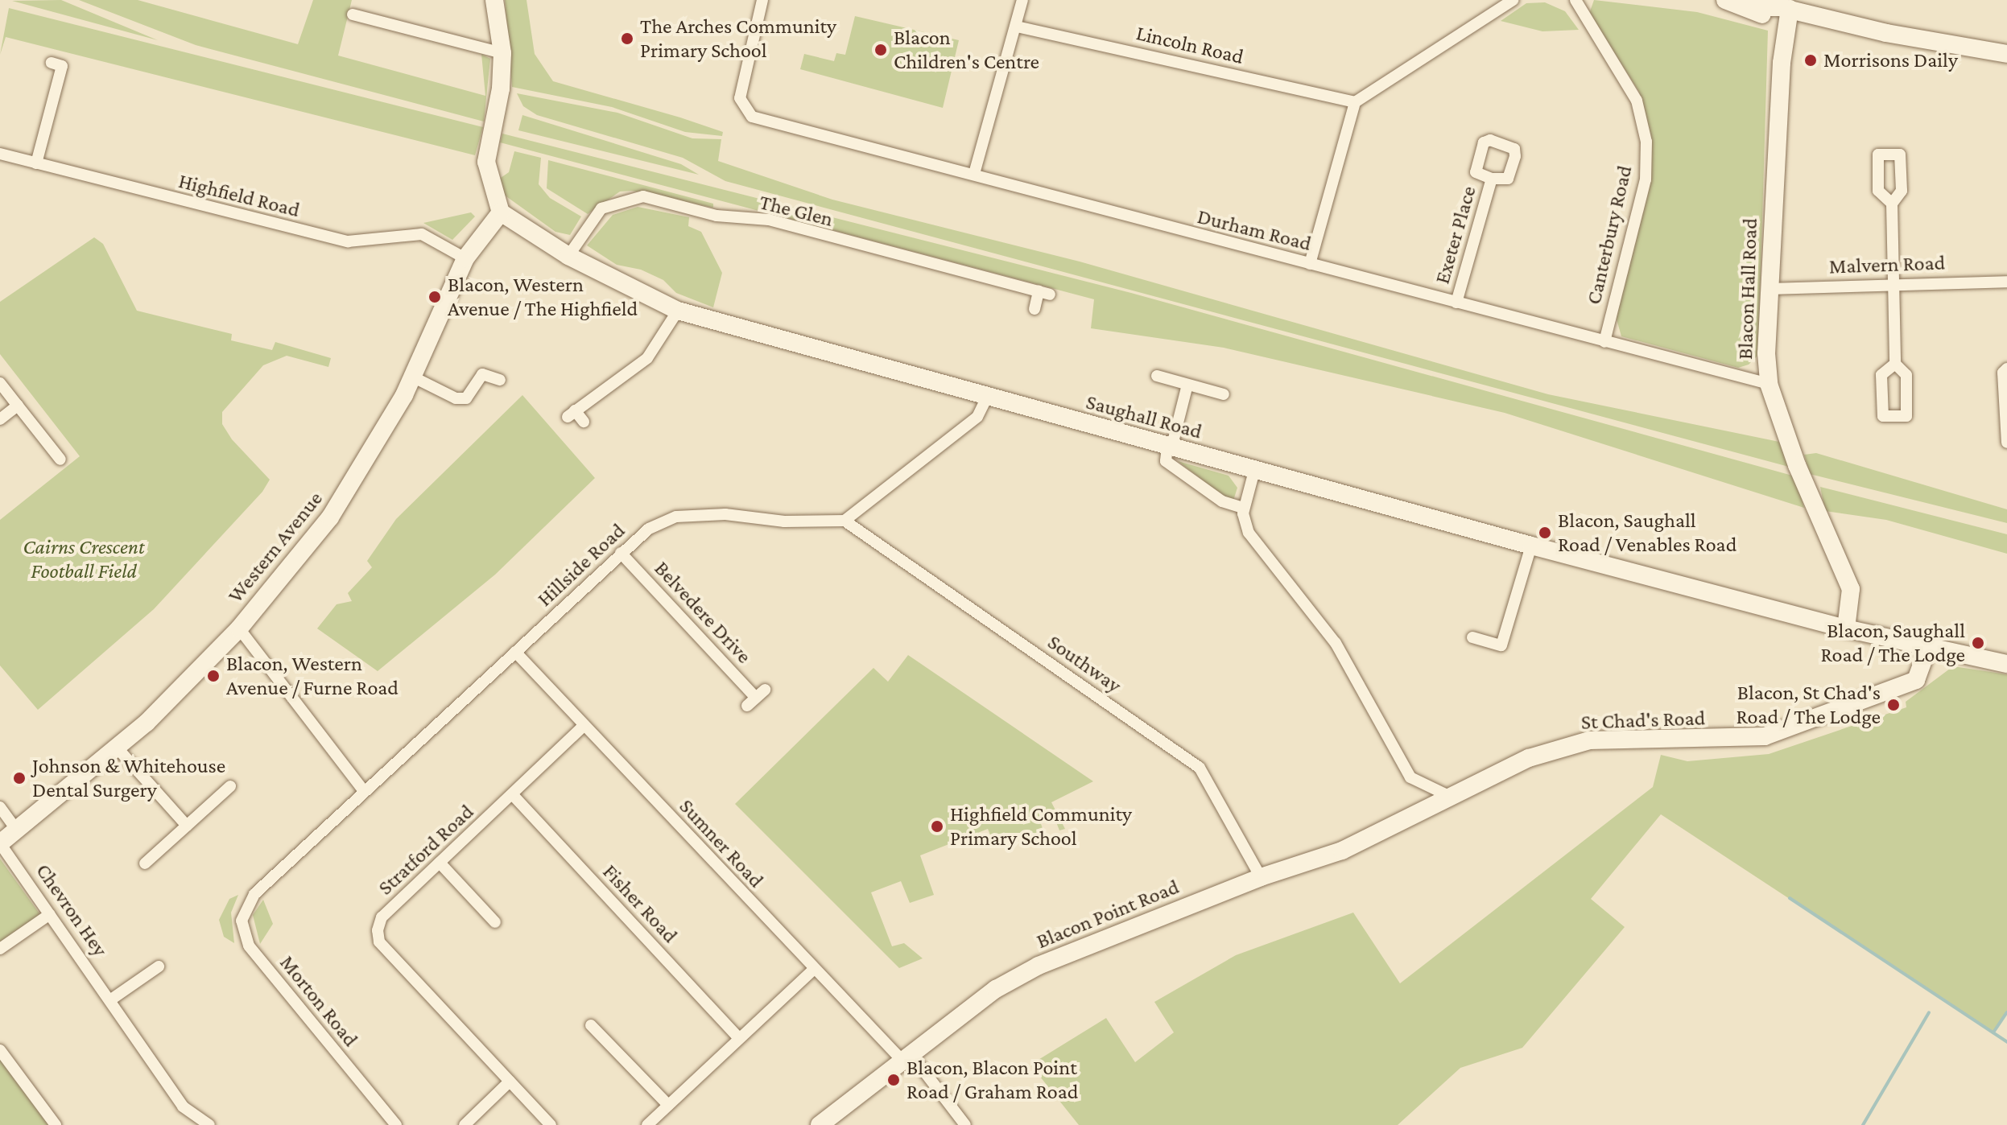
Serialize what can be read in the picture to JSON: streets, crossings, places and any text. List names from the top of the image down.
{
  "streets": {
    "street": [
      "Lincoln Road",
      "Highfield Road",
      "The Glen",
      "Durham Road",
      "Exeter Place",
      "Canterbury Road",
      "Malvern Road",
      "Blacon Hall Road",
      "Saughall Road",
      "Western Avenue",
      "Hillside Road",
      "Belvedere Drive",
      "Southway",
      "St Chad's Road",
      "Sumner Road",
      "Stratford Road",
      "Fisher Road",
      "Chevron Hey",
      "Blacon Point Road",
      "Morton Road"
    ]
  },
  "crossings": [
    ["Highfield Road", "Western Avenue"],
    ["The Glen", "Saughall Road"],
    ["Durham Road", "Exeter Place"],
    ["Durham Road", "Canterbury Road"],
    ["Durham Road", "Blacon Hall Road"],
    ["Malvern Road", "Blacon Hall Road"],
    ["Blacon Hall Road", "Saughall Road"],
    ["Saughall Road", "Western Avenue"],
    ["Saughall Road", "St Chad's Road"],
    ["Western Avenue", "Chevron Hey"],
    ["Hillside Road", "Belvedere Drive"],
    ["Hillside Road", "Southway"],
    ["Hillside Road", "Sumner Road"],
    ["Hillside Road", "Morton Road"],
    ["Southway", "Blacon Point Road"],
    ["St Chad's Road", "Blacon Point Road"],
    ["Sumner Road", "Stratford Road"],
    ["Sumner Road", "Blacon Point Road"],
    ["Stratford Road", "Fisher Road"]
  ],
  "parks": ["Cairns Crescent Football Field"],
  "places": [
    "The Arches Community Primary School",
    "Blacon Children's Centre",
    "Morrisons Daily",
    "Blacon, Western Avenue / The Highfield",
    "Blacon, Saughall Road / Venables Road",
    "Blacon, Saughall Road / The Lodge",
    "Blacon, Western Avenue / Furne Road",
    "Blacon, St Chad's Road / The Lodge",
    "Johnson & Whitehouse Dental Surgery",
    "Highfield Community Primary School",
    "Blacon, Blacon Point Road / Graham Road"
  ]
}
